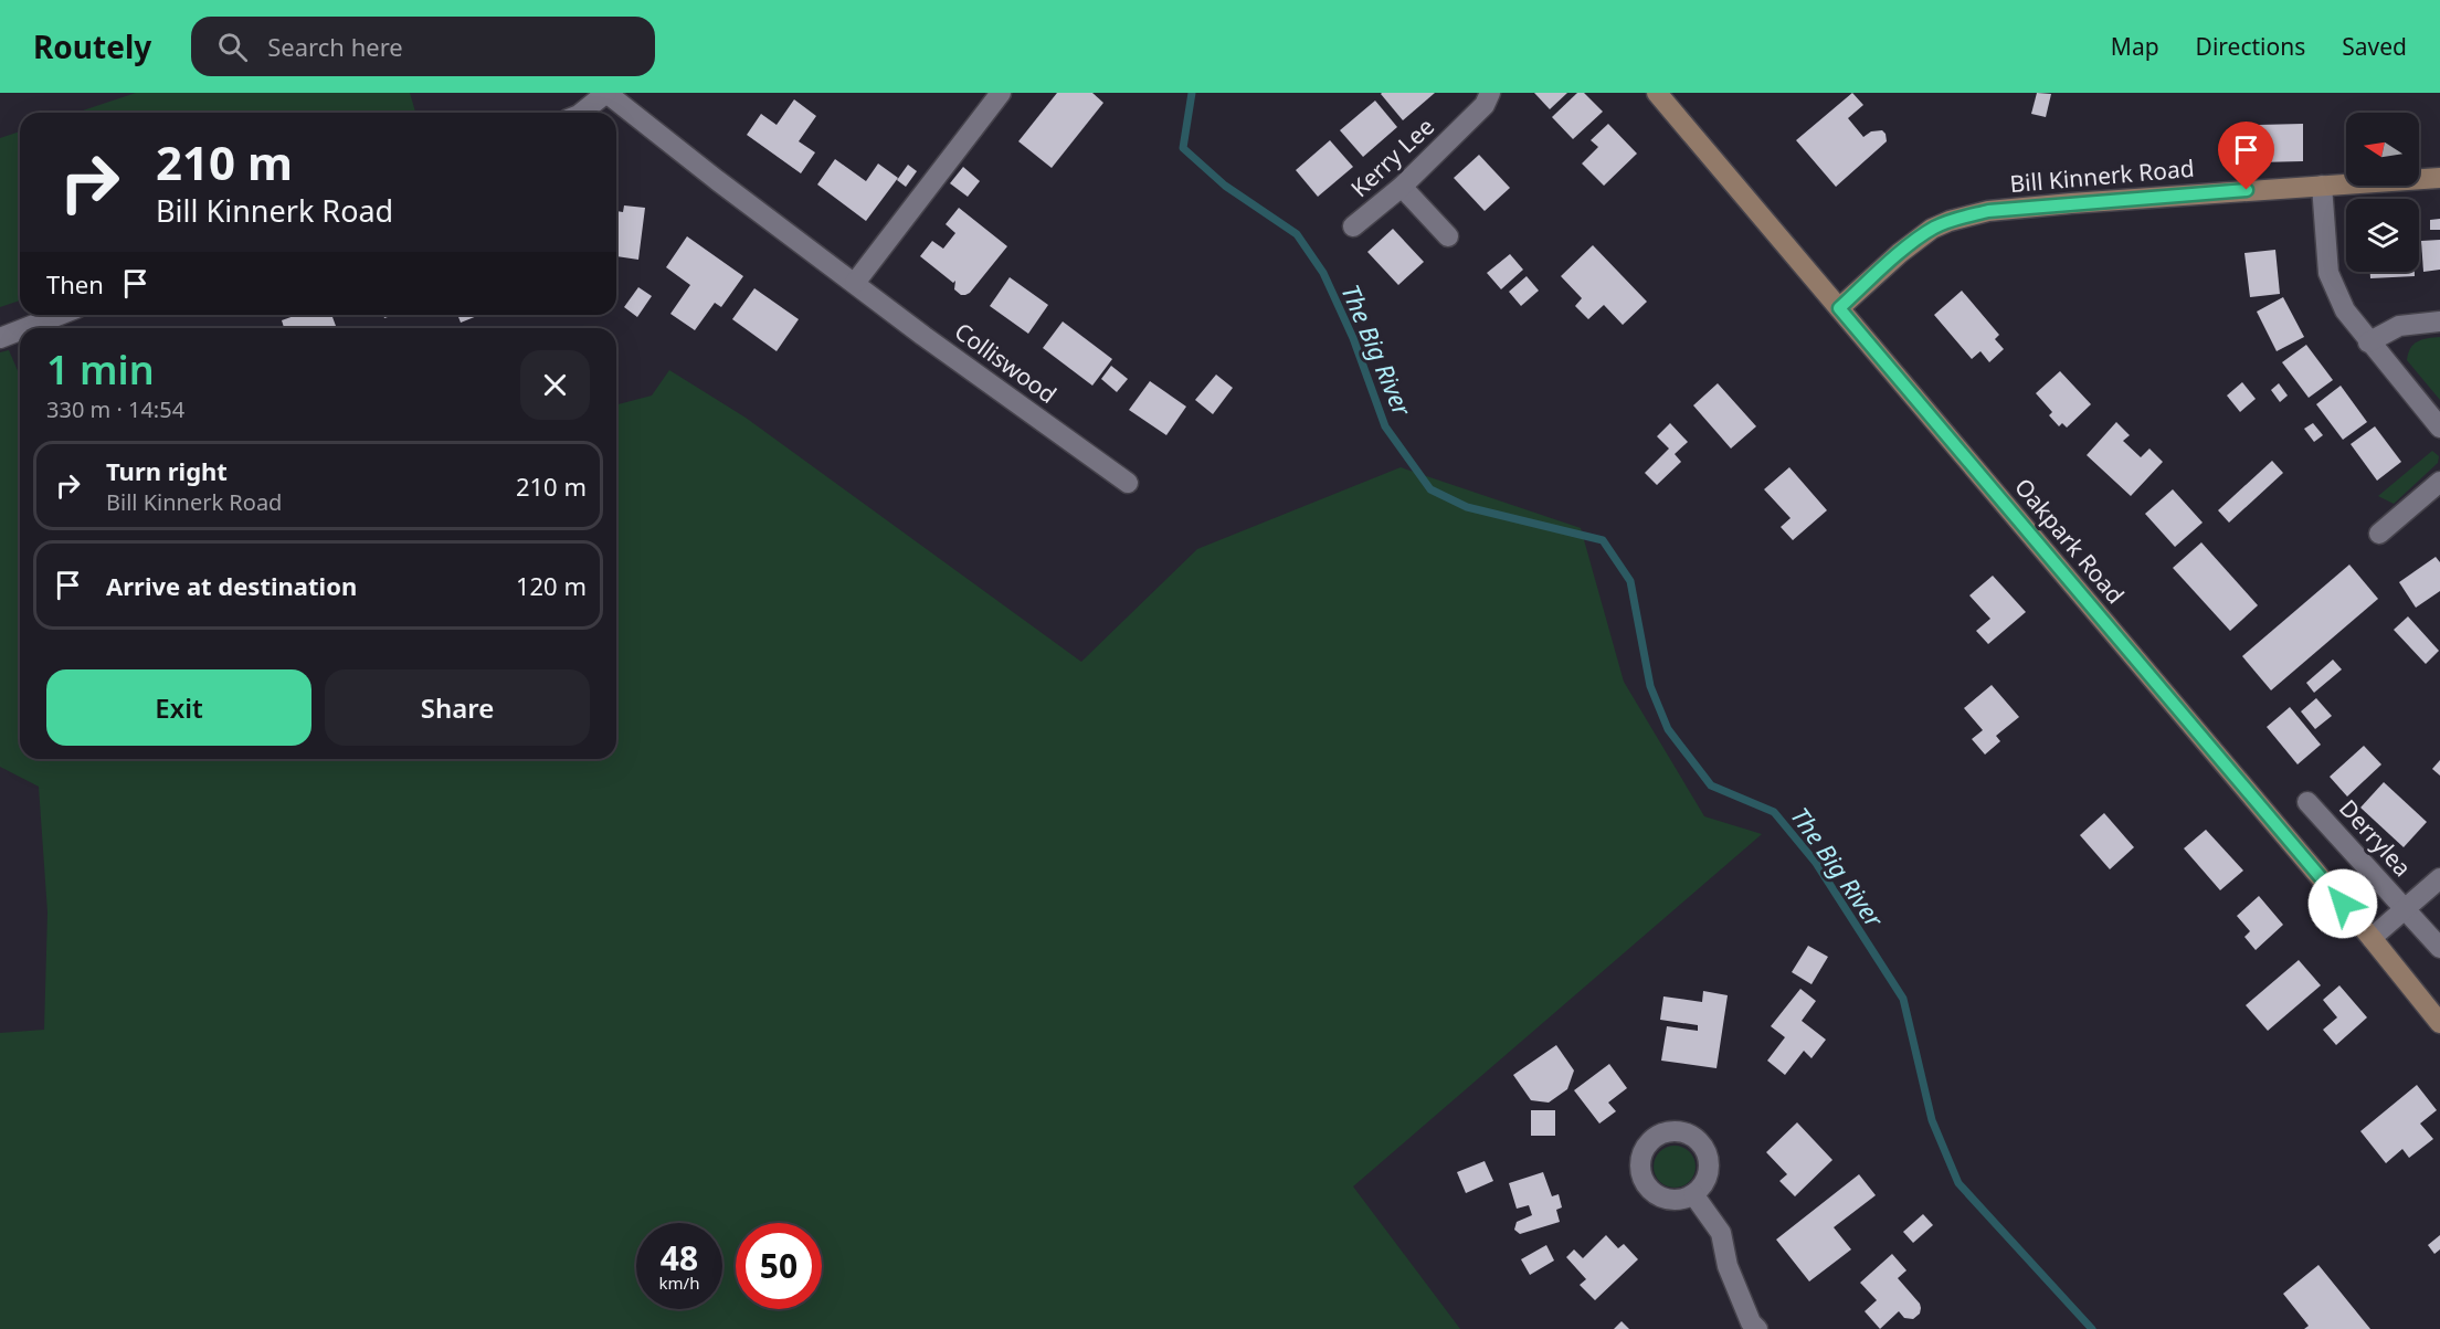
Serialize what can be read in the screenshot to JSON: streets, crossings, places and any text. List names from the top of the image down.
{
  "streets": {
    "main road": ["Bill Kinnerk Road", "Oakpark Road"],
    "street": ["Kerry Lee", "Colliswood", "Derrylea"]
  },
  "crossings": [
    ["Bill Kinnerk Road", "Oakpark Road"],
    ["Oakpark Road", "Derrylea"]
  ],
  "water": ["The Big River"],
  "north": "left",
  "page": {
    "header": "Routely",
    "search": "Search here",
    "nav": ["Map", "Directions", "Saved"],
    "turn": ["210 m", "Bill Kinnerk Road"],
    "then": "Then",
    "heading": ["1 min", "330 m · 14:54"],
    "list": [
      {
        "name": "Turn right",
        "note": "Bill Kinnerk Road",
        "value": "210 m"
      },
      {
        "name": "Arrive at destination",
        "value": "120 m"
      }
    ],
    "buttons": ["Exit", "Share"],
    "speed": "48 km/h",
    "limit": "50"
  }
}
